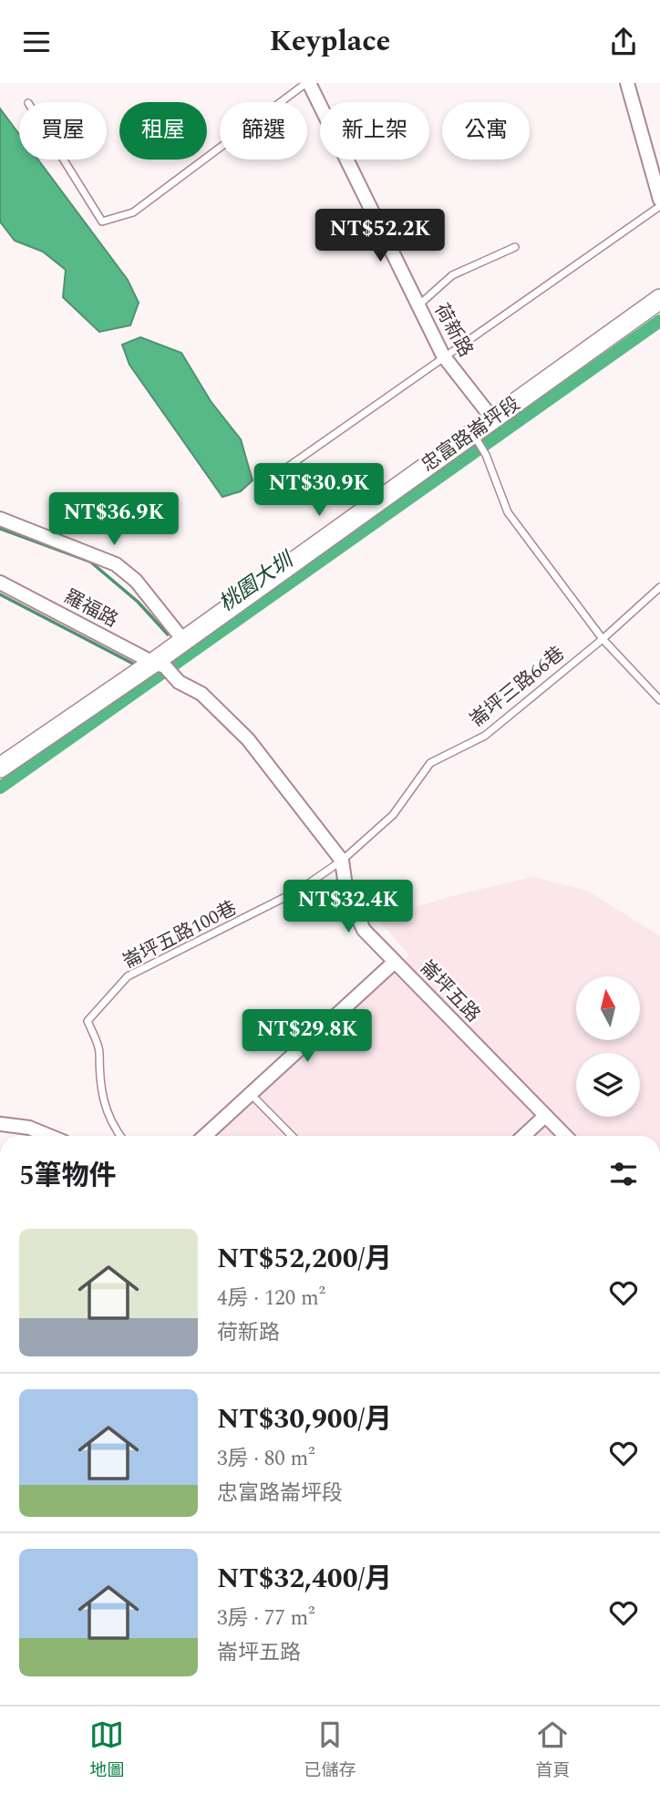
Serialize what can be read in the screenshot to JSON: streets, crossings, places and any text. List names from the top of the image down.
{
  "streets": {
    "street": [
      "荷新路",
      "忠富路崙坪段",
      "羅福路",
      "崙坪五路"
    ],
    "lane": ["崙坪三路66巷", "崙坪五路100巷"]
  },
  "crossings": [
    ["荷新路", "忠富路崙坪段"],
    ["忠富路崙坪段", "羅福路"],
    ["忠富路崙坪段", "崙坪五路"],
    ["羅福路", "崙坪五路"],
    ["崙坪三路66巷", "崙坪五路100巷"],
    ["崙坪三路66巷", "崙坪五路"],
    ["崙坪五路100巷", "崙坪五路"]
  ],
  "water": ["桃園大圳"],
  "north": "top",
  "page": {
    "header": "Keyplace",
    "chip": [
      "買屋",
      "租屋",
      "篩選",
      "新上架",
      "公寓"
    ],
    "price": [
      "NT$52.2K",
      "NT$30.9K",
      "NT$36.9K",
      "NT$32.4K",
      "NT$29.8K"
    ],
    "heading": "5筆物件",
    "list": [
      {
        "name": "NT$52,200/月",
        "note": "4房 · 120 m² · 荷新路"
      },
      {
        "name": "NT$30,900/月",
        "note": "3房 · 80 m² · 忠富路崙坪段"
      },
      {
        "name": "NT$32,400/月",
        "note": "3房 · 77 m² · 崙坪五路"
      }
    ],
    "tabs": ["地圖", "已儲存", "首頁"]
  }
}
